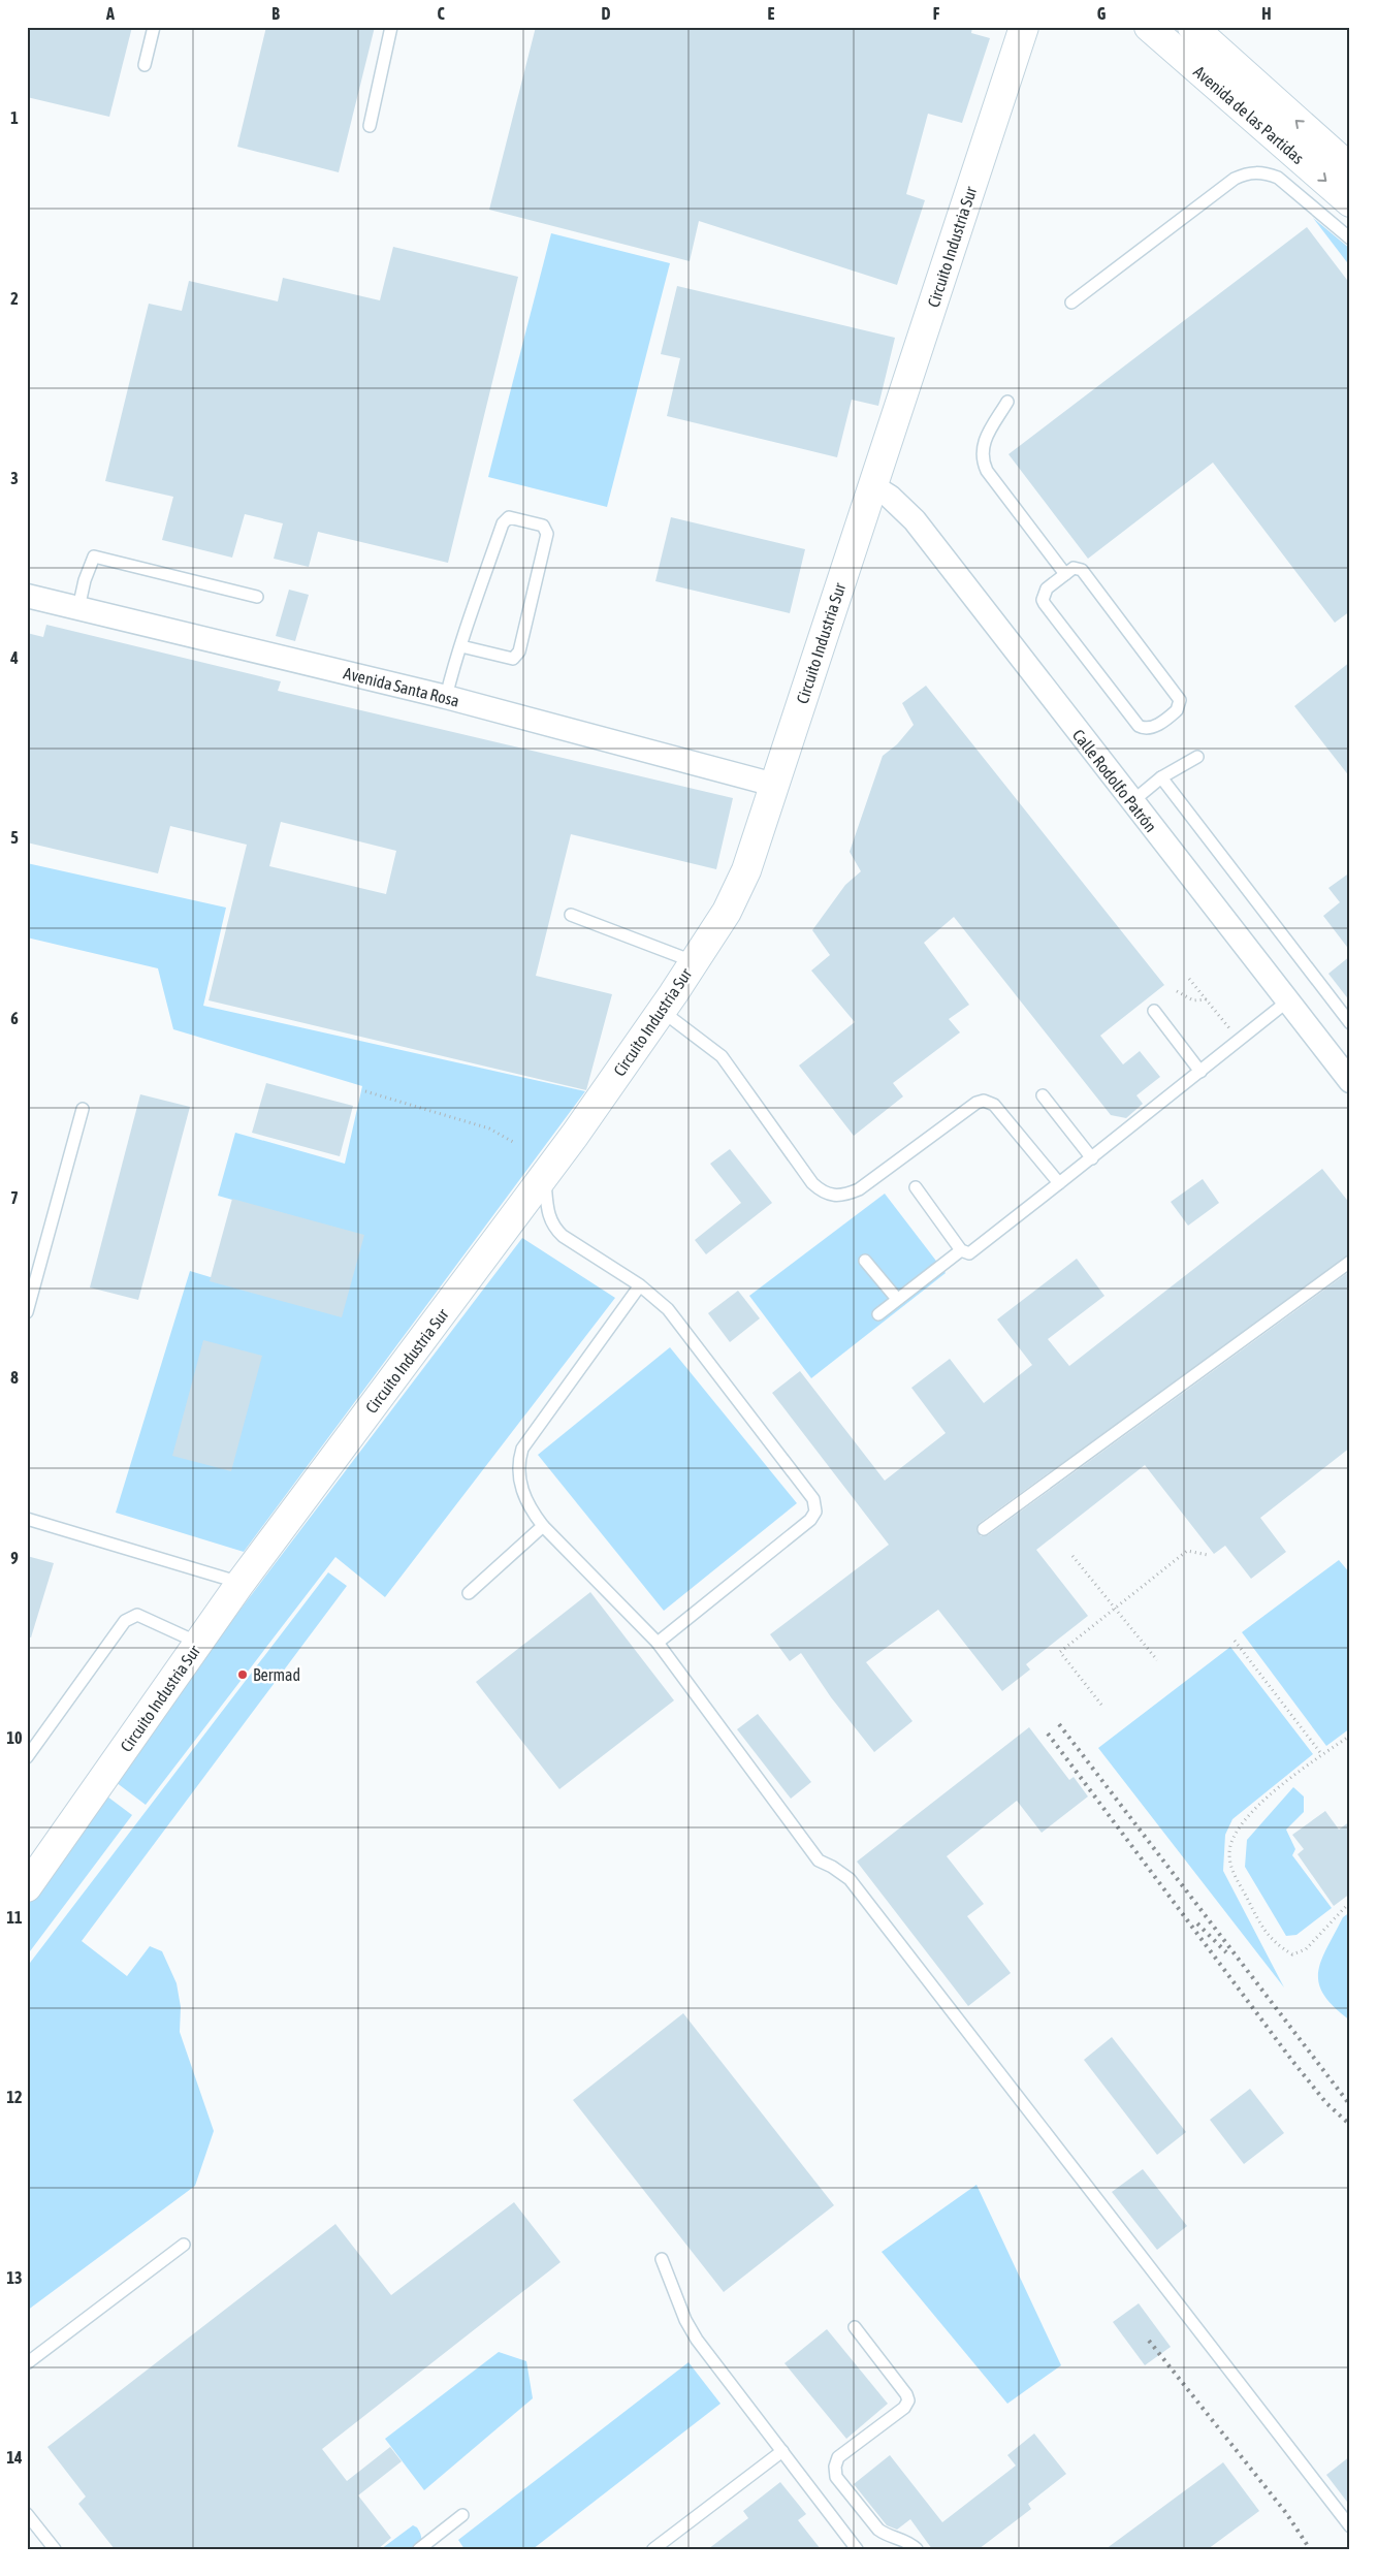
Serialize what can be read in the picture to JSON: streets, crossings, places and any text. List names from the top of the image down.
{
  "streets": {
    "main road": ["Avenida de las Partidas", "Circuito Industria Sur"],
    "street": ["Avenida Santa Rosa", "Calle Rodolfo Patrón"]
  },
  "crossings": [
    ["Circuito Industria Sur", "Avenida Santa Rosa"],
    ["Circuito Industria Sur", "Calle Rodolfo Patrón"]
  ],
  "places": ["Bermad"],
  "grid": {
    "columns": [
      "A",
      "B",
      "C",
      "D",
      "E",
      "F",
      "G",
      "H"
    ],
    "rows": [
      "1",
      "2",
      "3",
      "4",
      "5",
      "6",
      "7",
      "8",
      "9",
      "10",
      "11",
      "12",
      "13",
      "14"
    ]
  }
}
